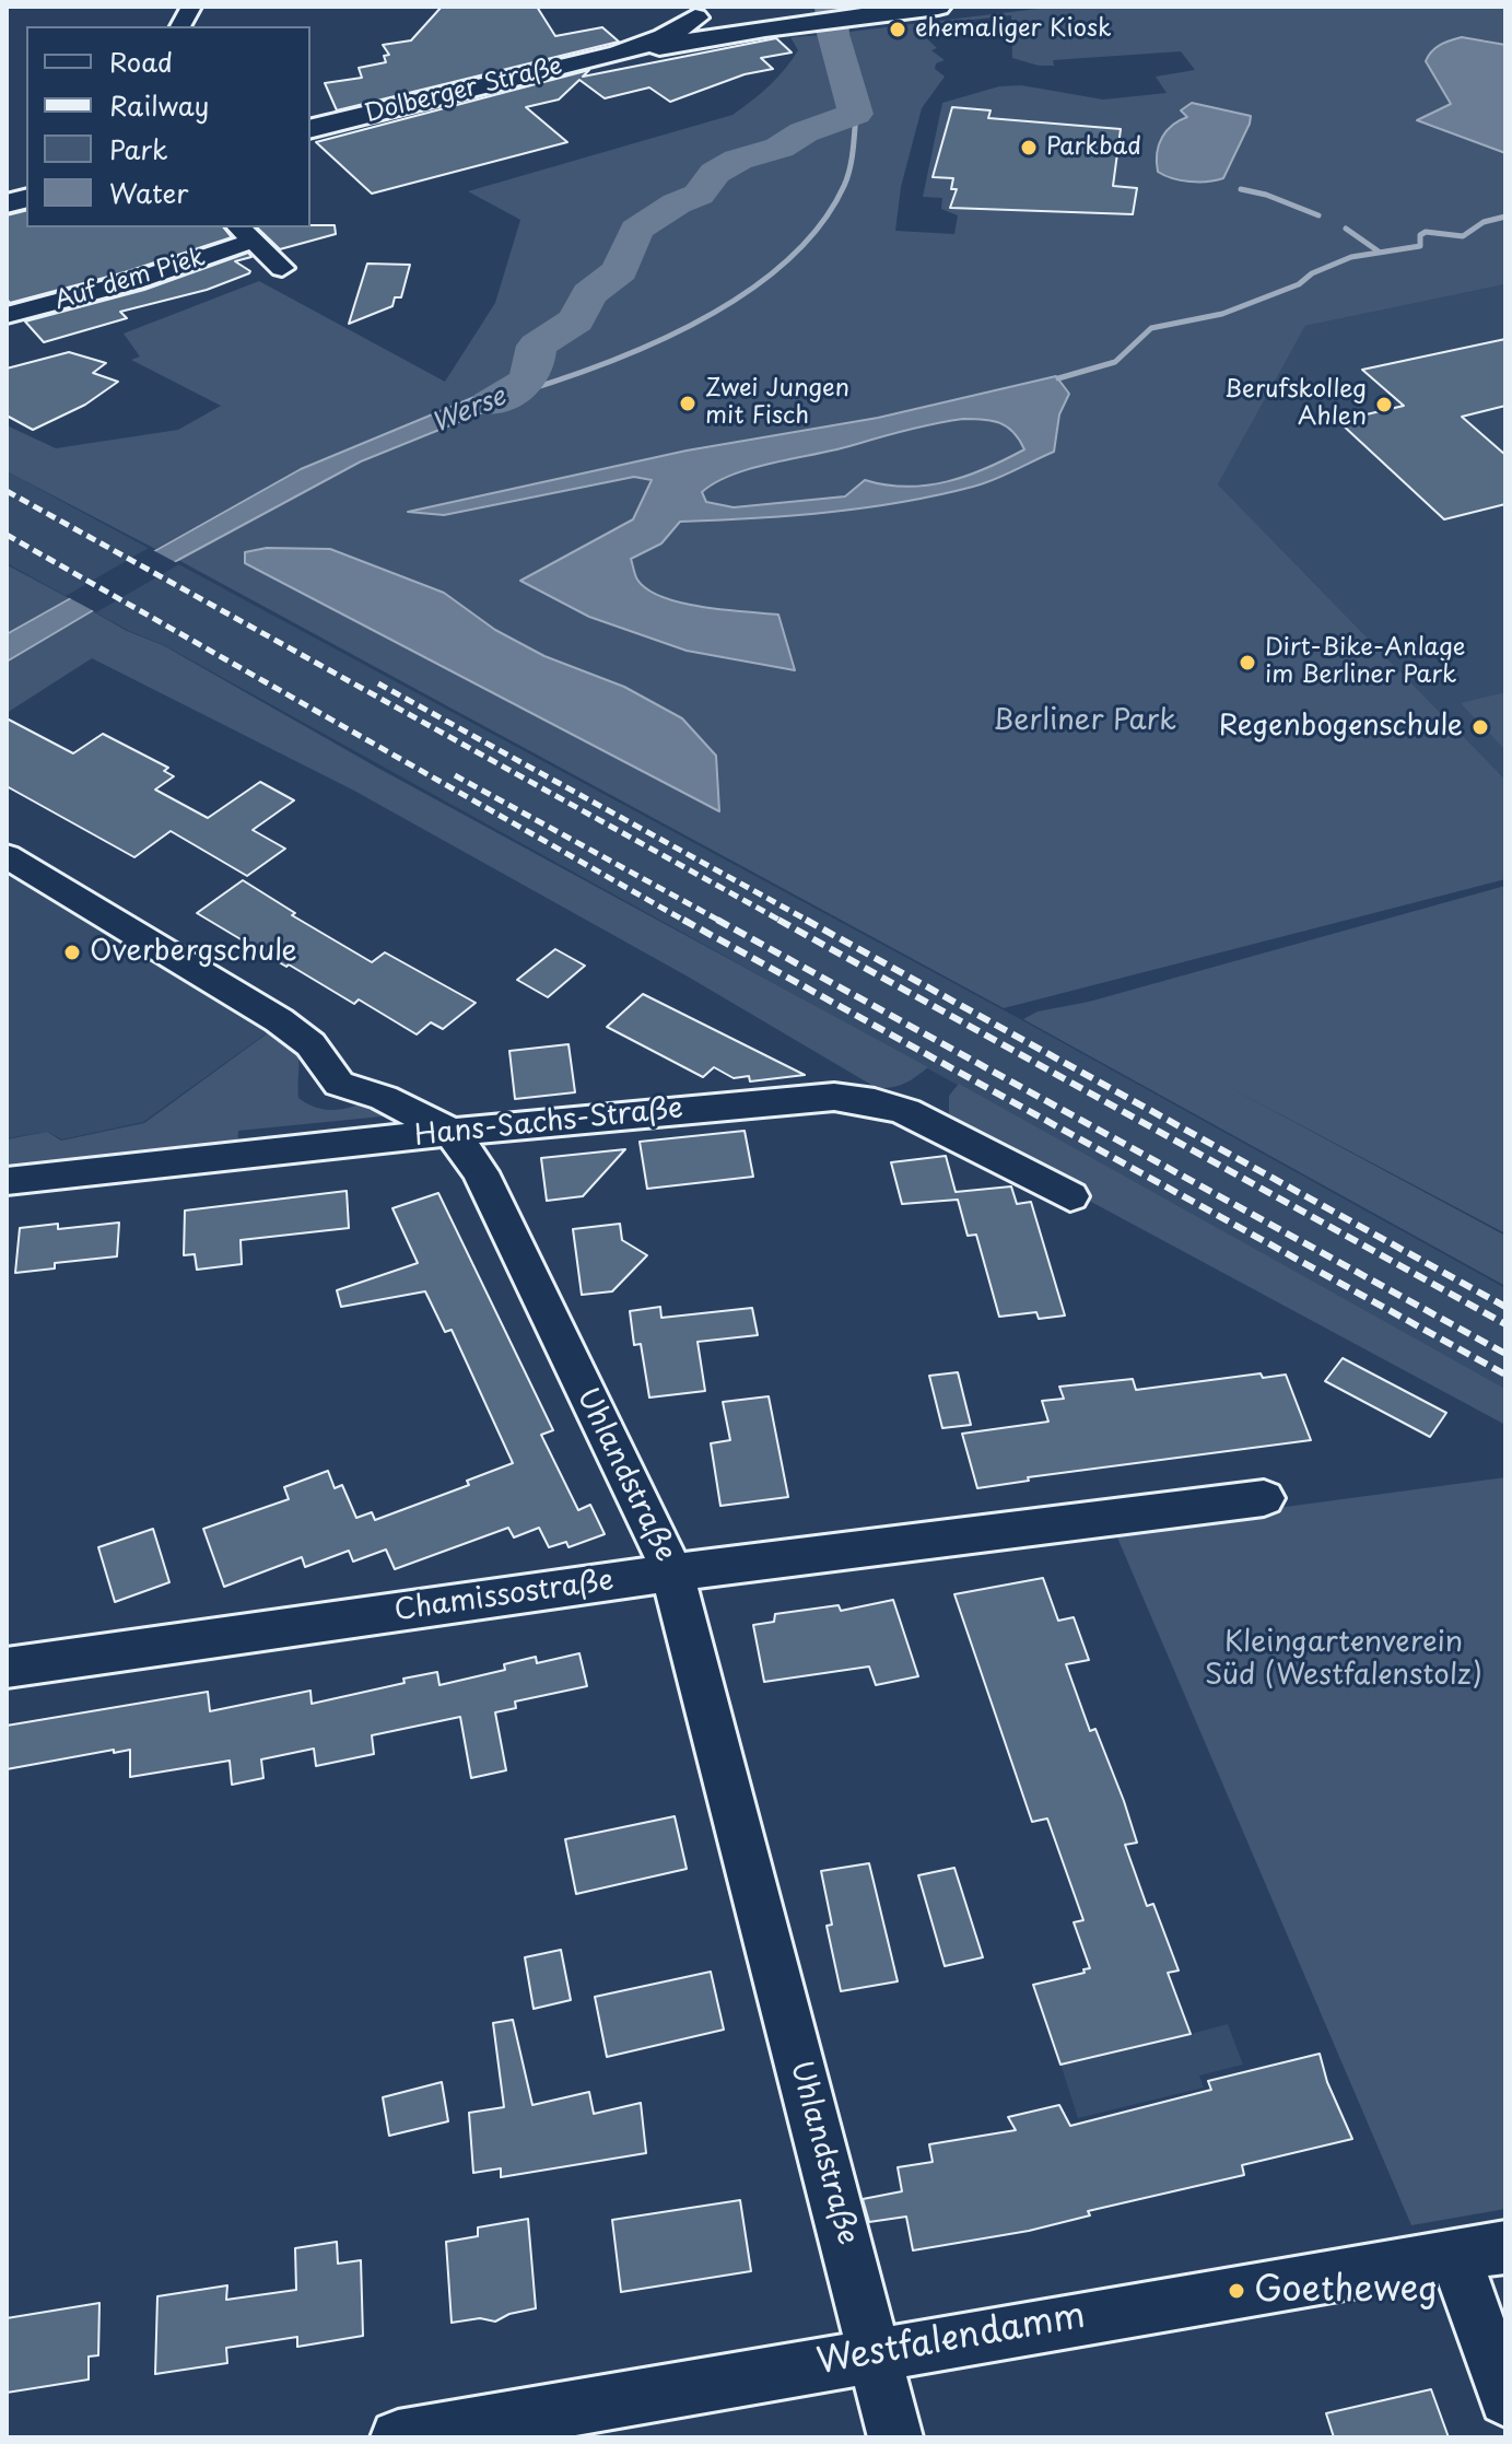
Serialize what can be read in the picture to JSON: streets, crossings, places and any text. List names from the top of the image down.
{
  "streets": {
    "street": [
      "Dolberger Straße",
      "Auf dem Piek",
      "Hans-Sachs-Straße",
      "Uhlandstraße",
      "Chamissostraße",
      "Westfalendamm"
    ]
  },
  "crossings": [
    ["Hans-Sachs-Straße", "Uhlandstraße"],
    ["Uhlandstraße", "Chamissostraße"],
    ["Uhlandstraße", "Westfalendamm"]
  ],
  "water": ["Werse"],
  "parks": ["Berliner Park", "Kleingartenverein Süd (Westfalenstolz)"],
  "places": [
    "ehemaliger Kiosk",
    "Parkbad",
    "Zwei Jungen mit Fisch",
    "Berufskolleg Ahlen",
    "Dirt-Bike-Anlage im Berliner Park",
    "Regenbogenschule",
    "Overbergschule",
    "Goetheweg"
  ],
  "legend": [
    "Road",
    "Railway",
    "Park",
    "Water"
  ]
}
